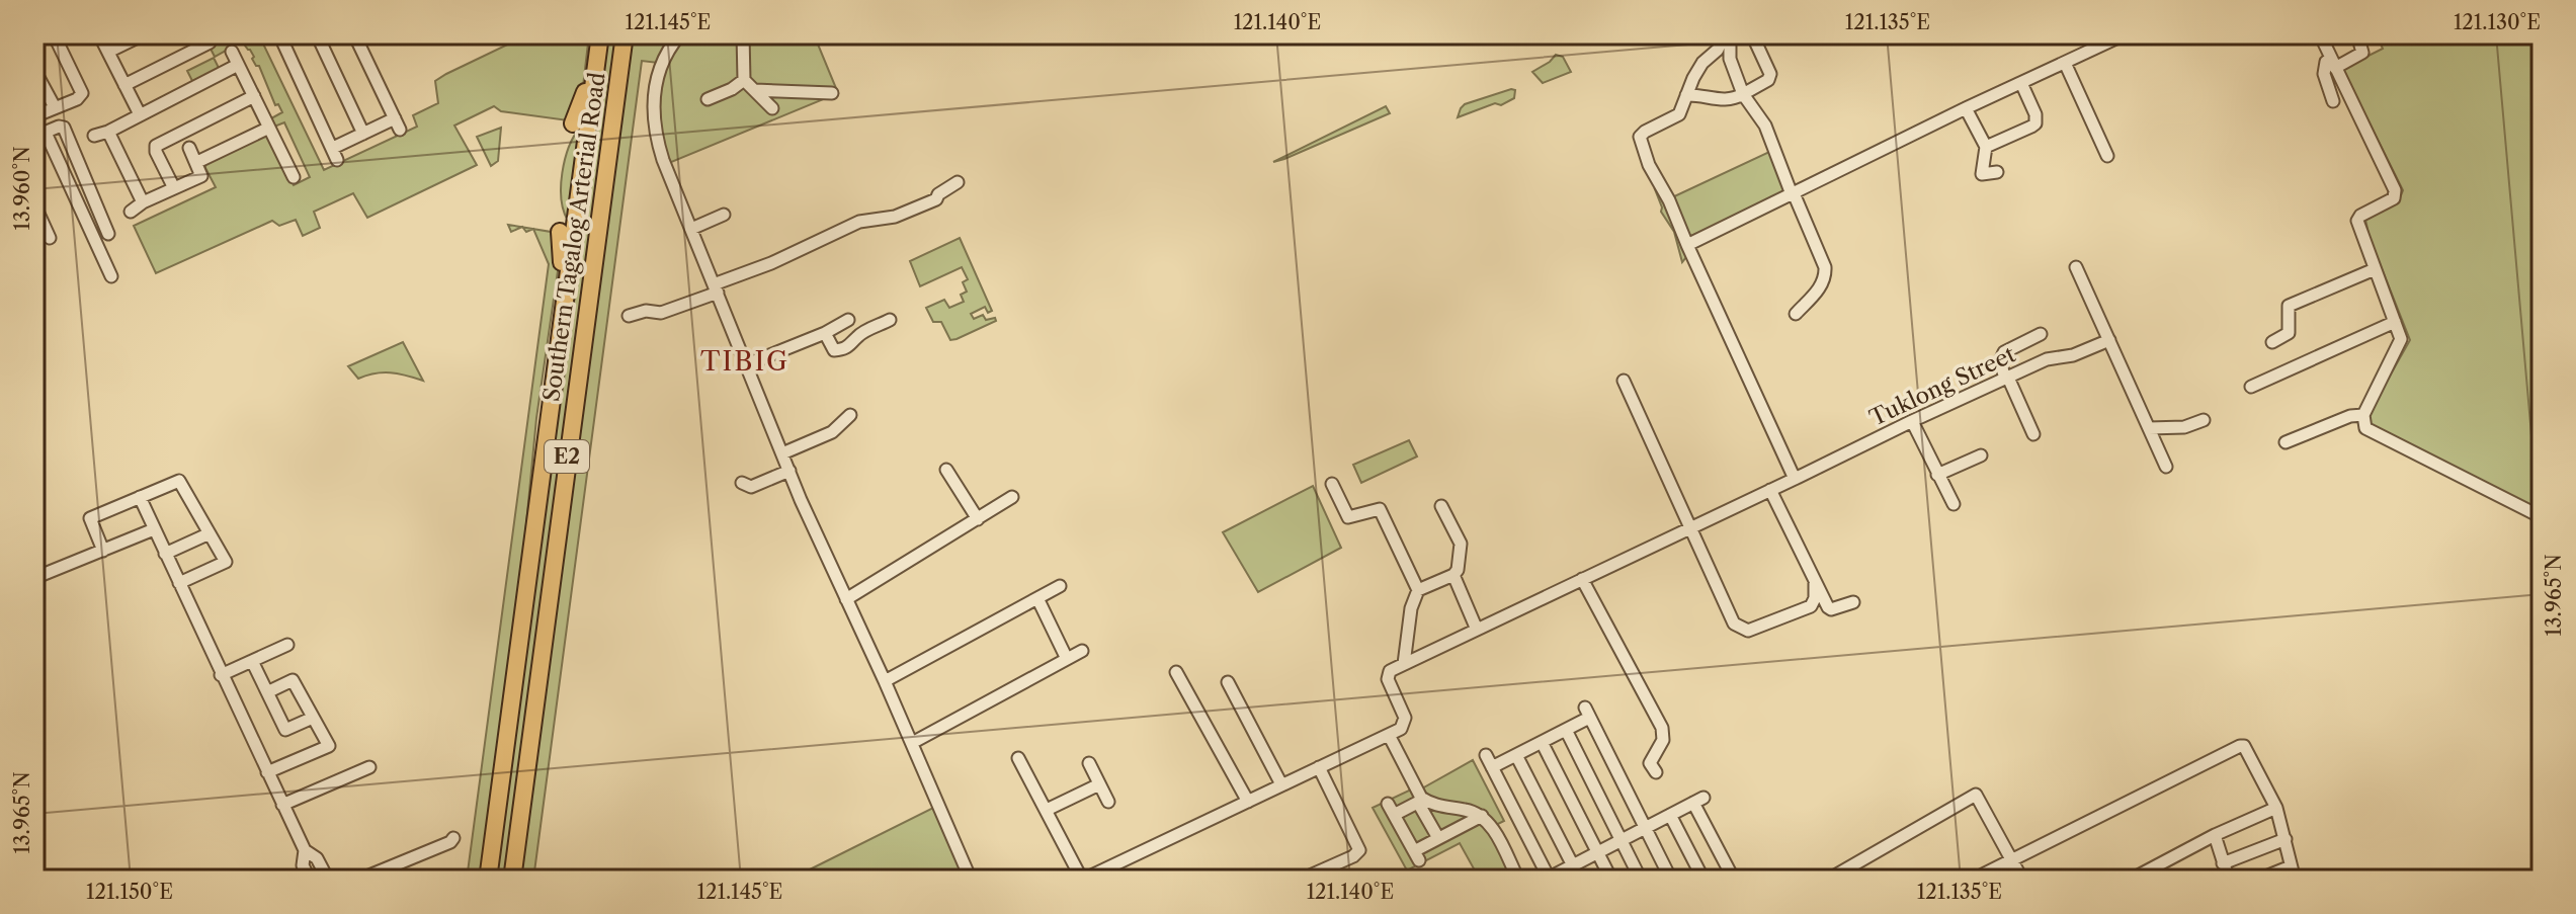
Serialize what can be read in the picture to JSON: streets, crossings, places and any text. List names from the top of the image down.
{
  "streets": {
    "highway": ["Southern Tagalog Arterial Road", "E2"],
    "street": ["Tuklong Street"]
  },
  "districts": ["TIBIG"],
  "coordinates": [
    "121.145°E",
    "121.140°E",
    "121.135°E",
    "121.130°E",
    "13.960°N",
    "13.965°N",
    "121.150°E"
  ]
}
